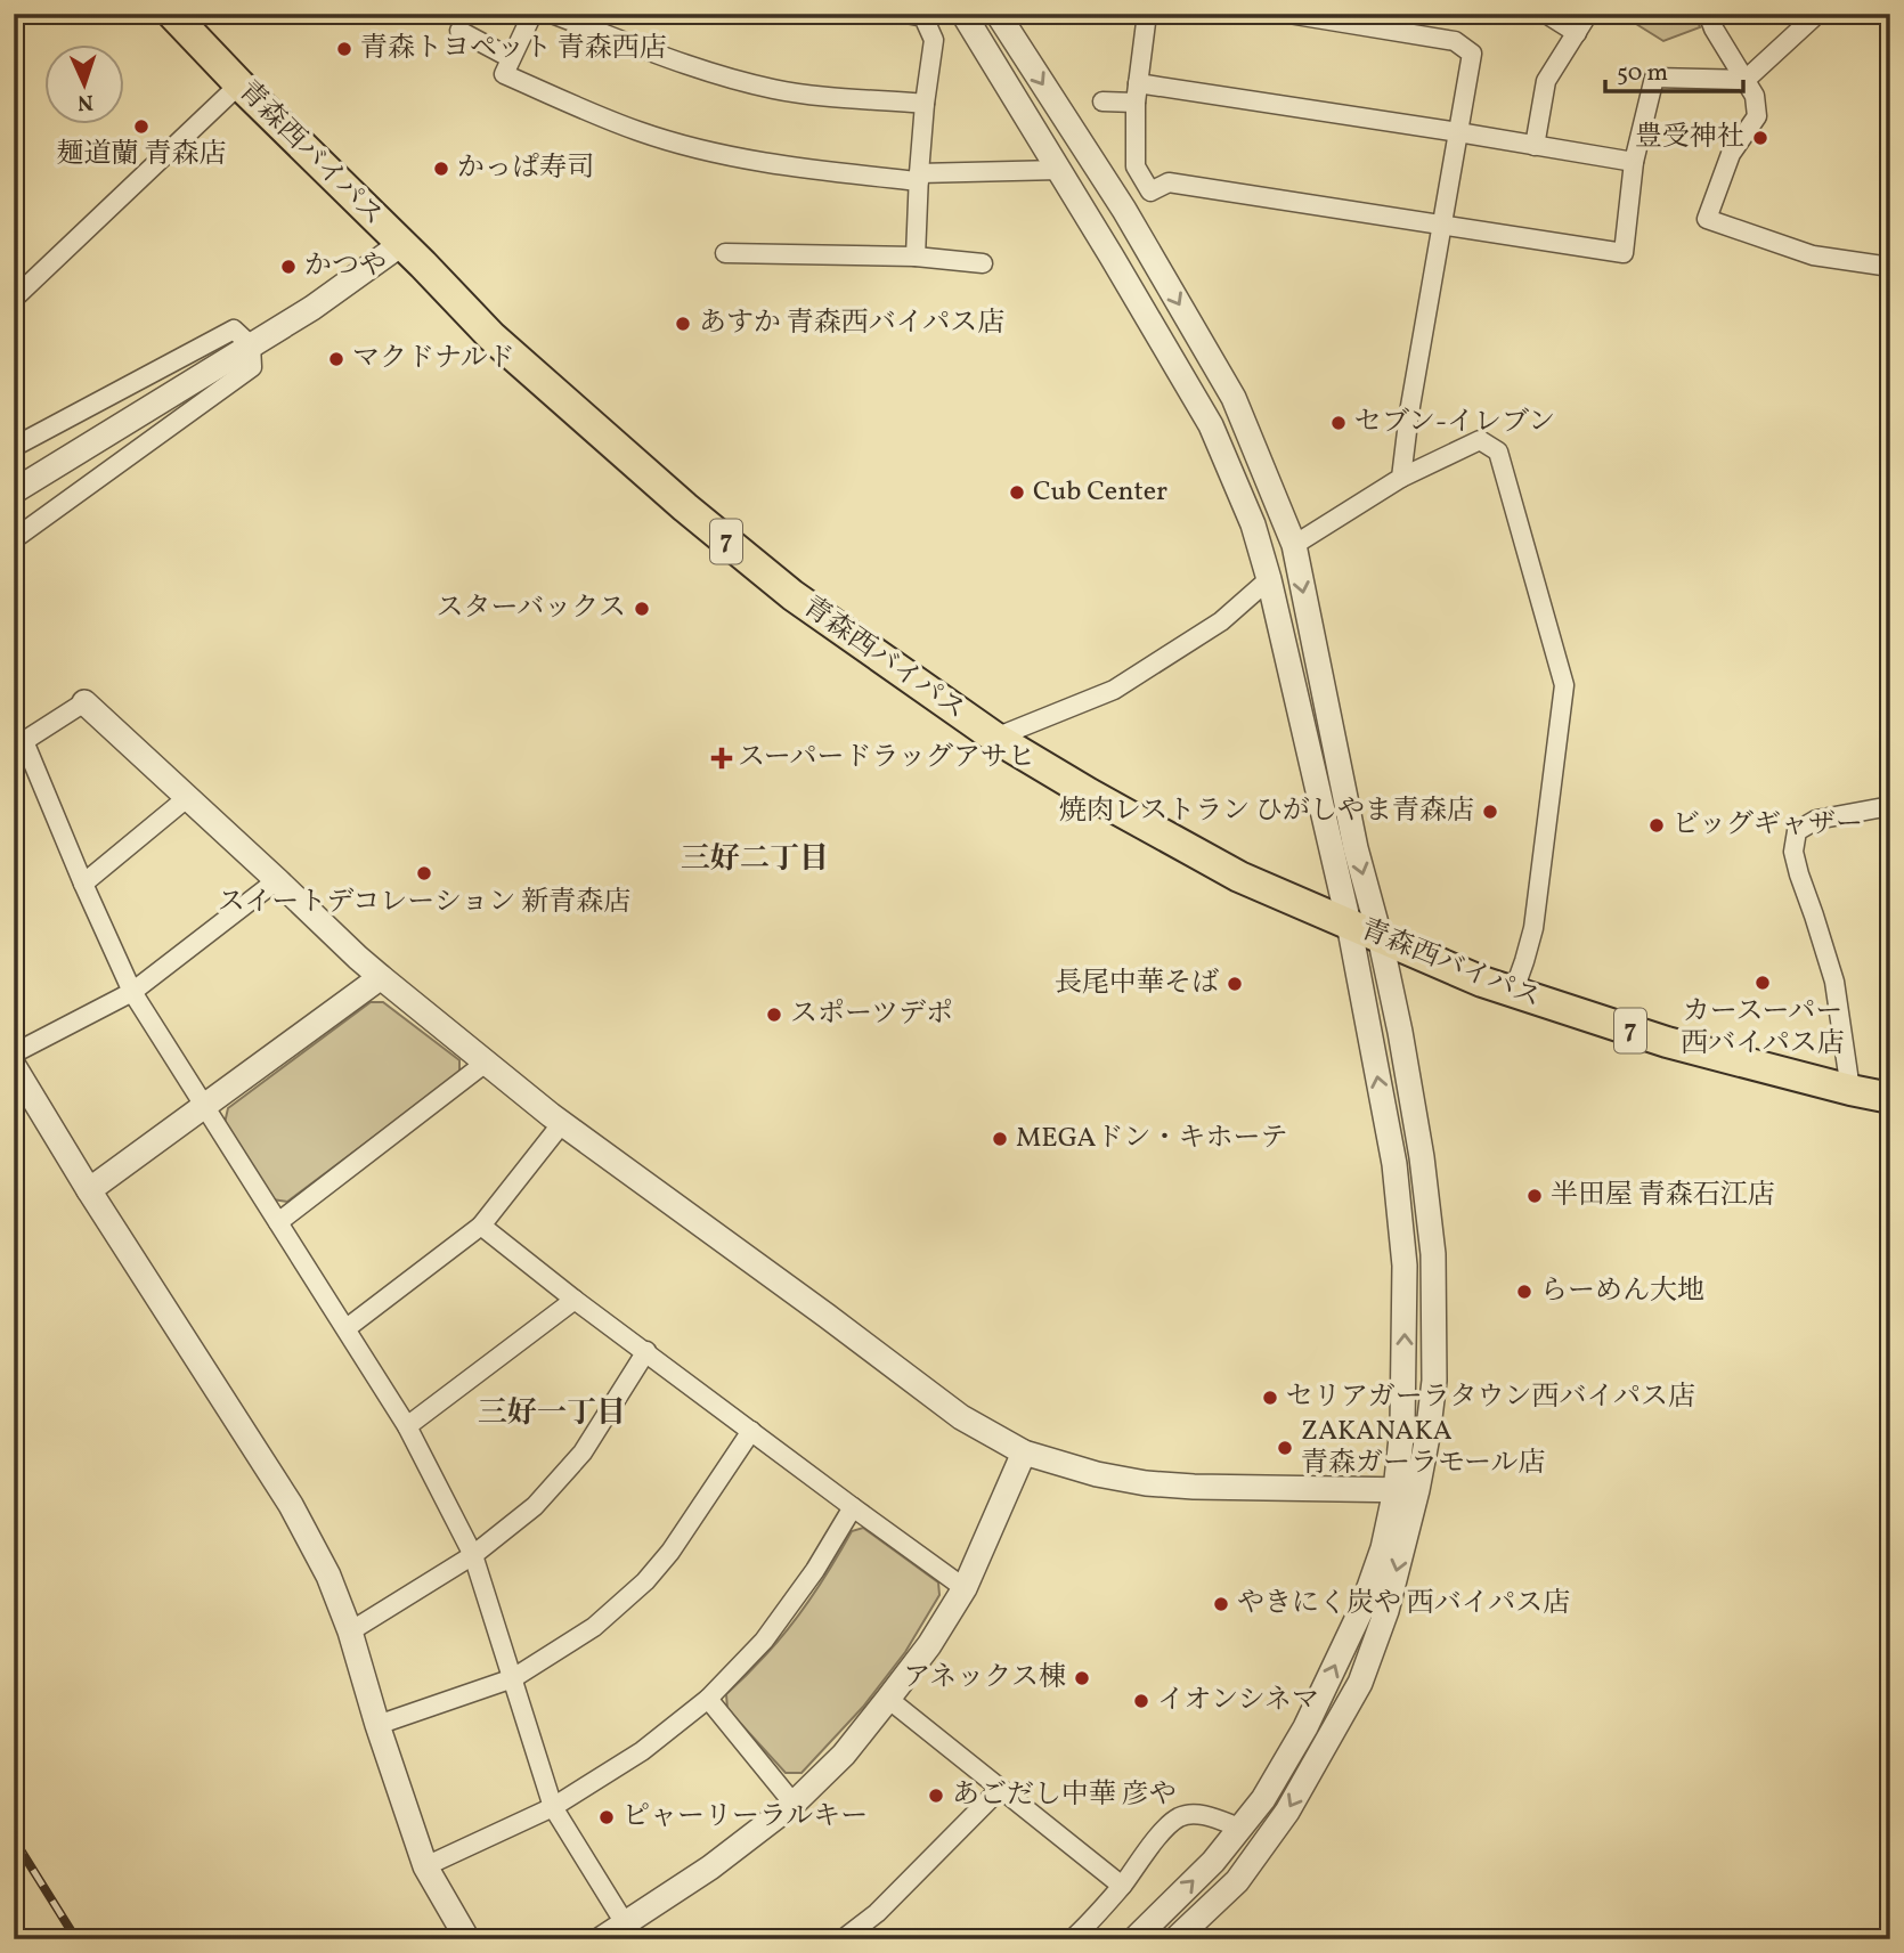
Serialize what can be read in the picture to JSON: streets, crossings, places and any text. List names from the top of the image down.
{
  "streets": {
    "highway": ["青森西バイパス", "7"]
  },
  "districts": ["三好二丁目", "三好一丁目"],
  "places": {
    "other": [
      "青森トヨペット 青森西店",
      "麺道蘭 青森店",
      "豊受神社",
      "かっぱ寿司",
      "かつや",
      "あすか 青森西バイパス店",
      "マクドナルド",
      "セブン-イレブン",
      "Cub Center",
      "スターバックス",
      "焼肉レストラン ひがしやま青森店",
      "ビッグギャザー",
      "スイートデコレーション 新青森店",
      "カースーパー 西バイパス店",
      "長尾中華そば",
      "スポーツデポ",
      "MEGAドン・キホーテ",
      "半田屋 青森石江店",
      "らーめん大地",
      "セリアガーラタウン西バイパス店",
      "ZAKANAKA 青森ガーラモール店",
      "やきにく炭や 西バイパス店",
      "アネックス棟",
      "イオンシネマ",
      "あごだし中華 彦や",
      "ピャーリーラルキー"
    ],
    "health": ["スーパードラッグアサヒ"]
  },
  "scale_bar": "50 m",
  "north": "bottom"
}
